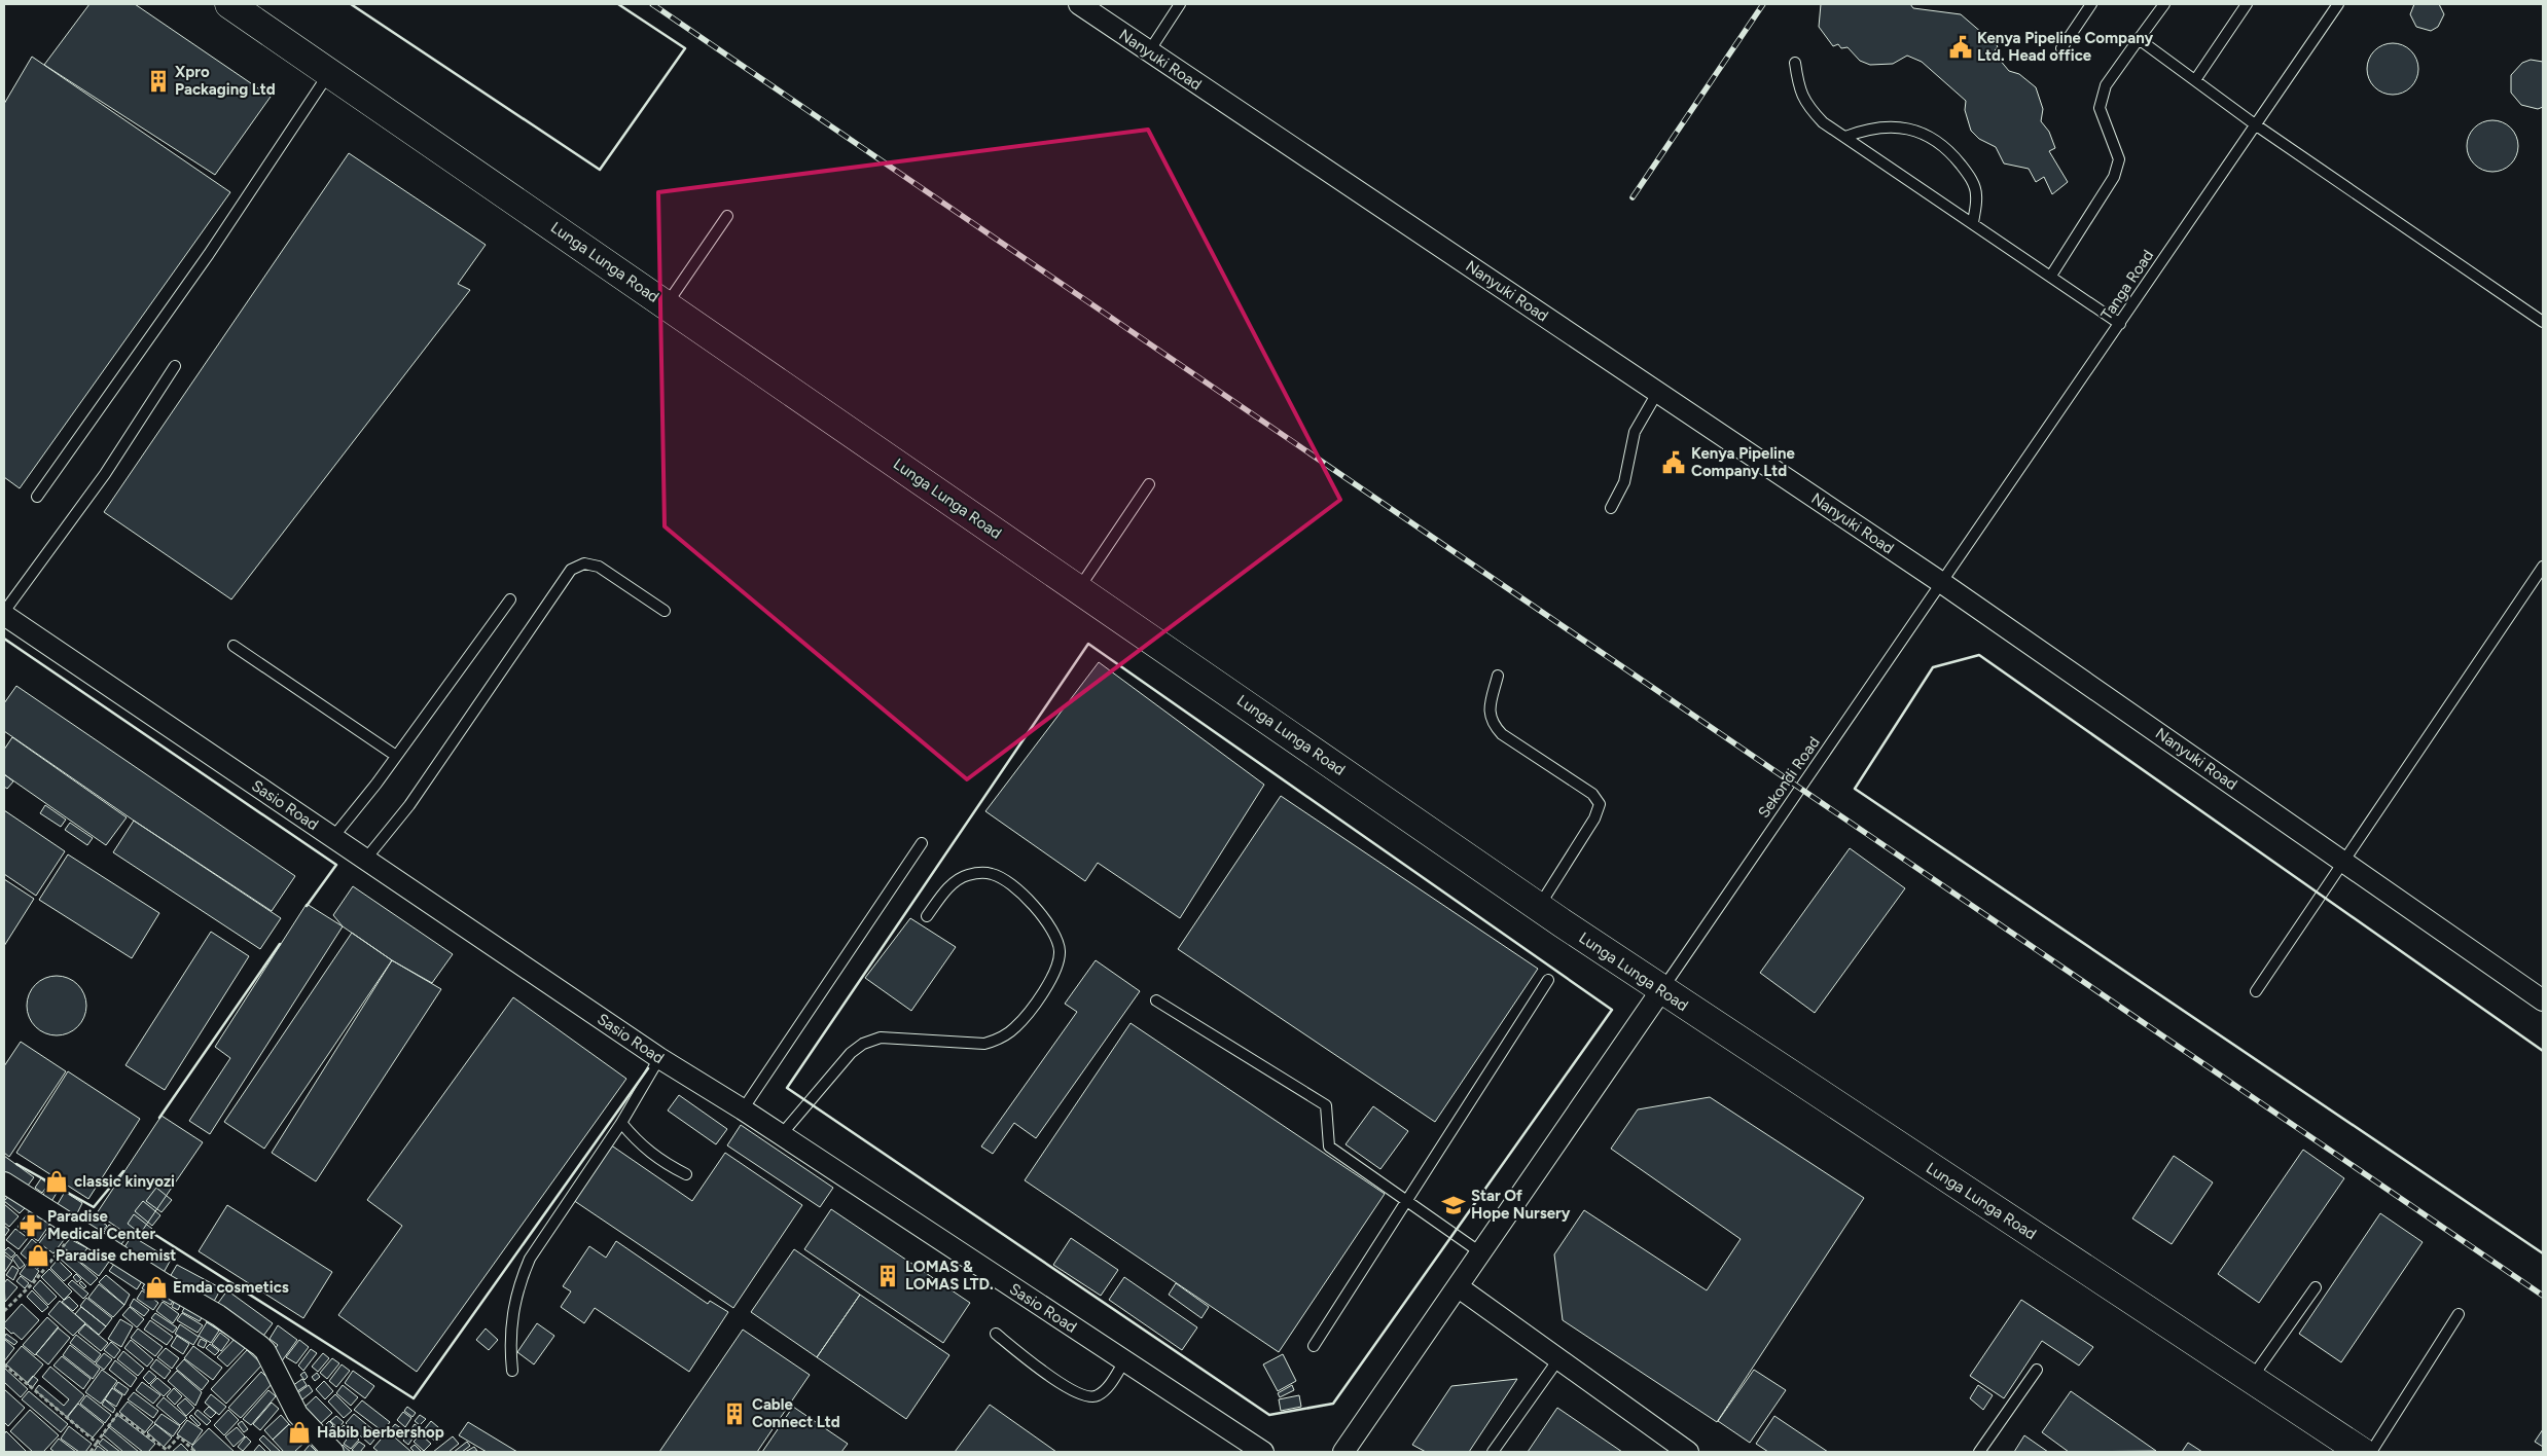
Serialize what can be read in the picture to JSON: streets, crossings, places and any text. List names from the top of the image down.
{
  "streets": {
    "main road": ["Lunga Lunga Road"],
    "street": ["Nanyuki Road", "Sasio Road"],
    "lane": ["Tanga Road", "Sekondi Road"]
  },
  "crossings": [
    ["Nanyuki Road", "Tanga Road"],
    ["Nanyuki Road", "Sekondi Road"],
    ["Lunga Lunga Road", "Sekondi Road"],
    ["Tanga Road", "Sekondi Road"]
  ],
  "places": {
    "public building": ["Kenya Pipeline Company Ltd. Head office", "Kenya Pipeline Company Ltd"],
    "building": ["Xpro Packaging Ltd", "LOMAS & LOMAS LTD.", "Cable Connect Ltd"],
    "shop": [
      "classic kinyozi",
      "Paradise chemist",
      "Emda cosmetics",
      "Habib berbershop"
    ],
    "school or university": ["Star Of Hope Nursery"],
    "pharmacy": ["Paradise Medical Center"]
  }
}
